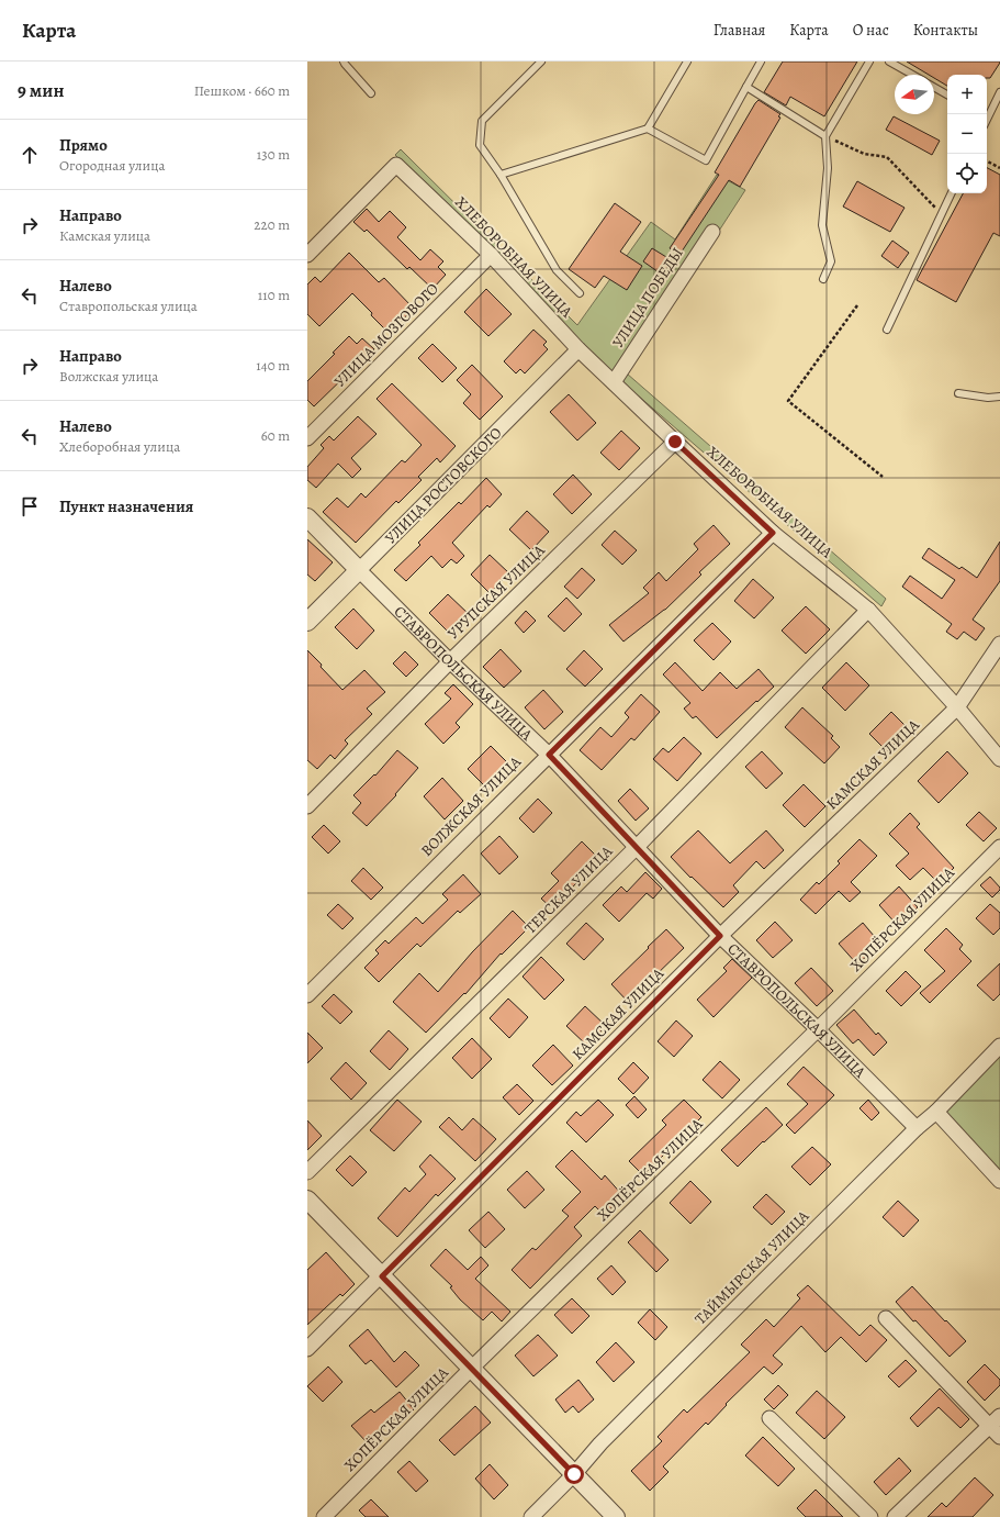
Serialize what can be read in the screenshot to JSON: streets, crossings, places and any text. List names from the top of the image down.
{
  "streets": {
    "street": [
      "ХЛЕБОРОБНАЯ УЛИЦА",
      "УЛИЦА ПОБЕДЫ",
      "УЛИЦА МОЗГОВОГО",
      "УЛИЦА РОСТОВСКОГО",
      "УРУПСКАЯ УЛИЦА",
      "СТАВРОПОЛЬСКАЯ УЛИЦА",
      "КАМСКАЯ УЛИЦА",
      "ВОЛЖСКАЯ УЛИЦА",
      "ТЕРСКАЯ УЛИЦА",
      "ХОПЁРСКАЯ УЛИЦА",
      "ТАЙМЫРСКАЯ УЛИЦА"
    ]
  },
  "crossings": [
    ["ХЛЕБОРОБНАЯ УЛИЦА", "УЛИЦА ПОБЕДЫ"],
    ["ХЛЕБОРОБНАЯ УЛИЦА", "УЛИЦА МОЗГОВОГО"],
    ["ХЛЕБОРОБНАЯ УЛИЦА", "УЛИЦА РОСТОВСКОГО"],
    ["ХЛЕБОРОБНАЯ УЛИЦА", "УРУПСКАЯ УЛИЦА"],
    ["ХЛЕБОРОБНАЯ УЛИЦА", "КАМСКАЯ УЛИЦА"],
    ["ХЛЕБОРОБНАЯ УЛИЦА", "ВОЛЖСКАЯ УЛИЦА"],
    ["ХЛЕБОРОБНАЯ УЛИЦА", "ТЕРСКАЯ УЛИЦА"],
    ["УЛИЦА РОСТОВСКОГО", "СТАВРОПОЛЬСКАЯ УЛИЦА"],
    ["УРУПСКАЯ УЛИЦА", "СТАВРОПОЛЬСКАЯ УЛИЦА"],
    ["СТАВРОПОЛЬСКАЯ УЛИЦА", "КАМСКАЯ УЛИЦА"],
    ["СТАВРОПОЛЬСКАЯ УЛИЦА", "ВОЛЖСКАЯ УЛИЦА"],
    ["СТАВРОПОЛЬСКАЯ УЛИЦА", "ТЕРСКАЯ УЛИЦА"],
    ["СТАВРОПОЛЬСКАЯ УЛИЦА", "ХОПЁРСКАЯ УЛИЦА"],
    ["СТАВРОПОЛЬСКАЯ УЛИЦА", "ТАЙМЫРСКАЯ УЛИЦА"]
  ],
  "north": "left",
  "page": {
    "header": "Карта",
    "nav": [
      "Главная",
      "Карта",
      "О нас",
      "Контакты"
    ],
    "heading": ["9 мин", "Пешком · 660 m"],
    "map_buttons": ["+", "−"],
    "list": [
      ["Прямо", "Огородная улица", "130 m"],
      ["Направо", "Камская улица", "220 m"],
      ["Налево", "Ставропольская улица", "110 m"],
      ["Направо", "Волжская улица", "140 m"],
      ["Налево", "Хлеборобная улица", "60 m"],
      "Пункт назначения"
    ]
  }
}
